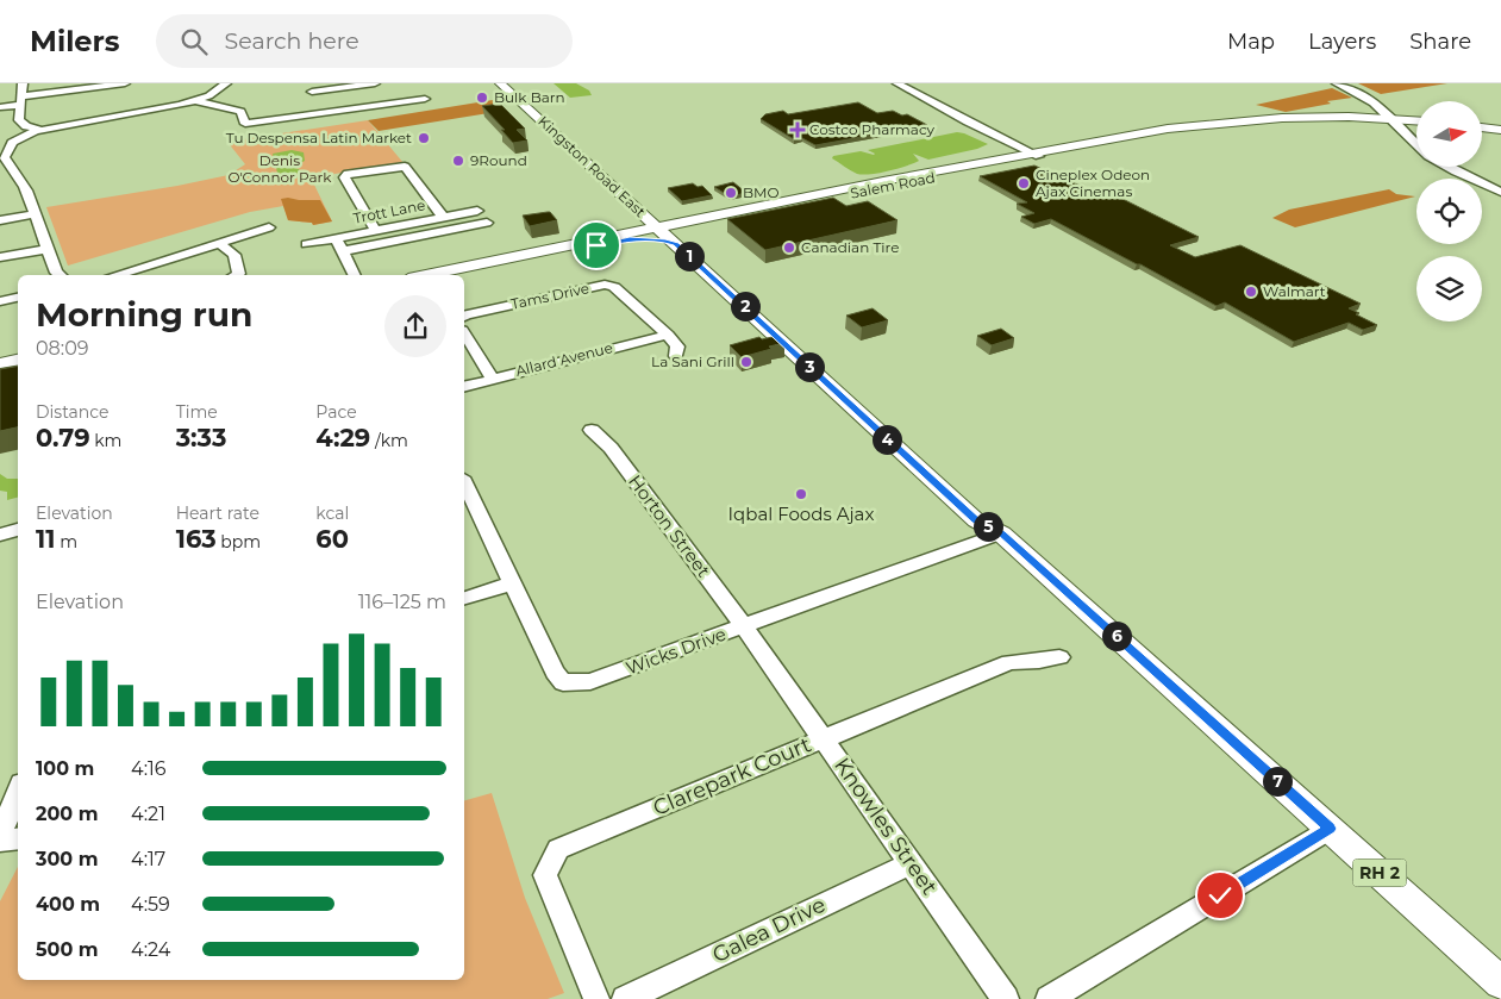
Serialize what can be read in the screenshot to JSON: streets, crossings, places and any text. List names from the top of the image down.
{
  "streets": {
    "main road": ["Kingston Road East", "Salem Road", "RH 2"],
    "street": [
      "Trott Lane",
      "Tams Drive",
      "Allard Avenue",
      "Horton Street",
      "Wicks Drive",
      "Clarepark Court",
      "Knowles Street",
      "Galea Drive"
    ]
  },
  "crossings": [
    ["Kingston Road East", "Wicks Drive"],
    ["Tams Drive", "Allard Avenue"],
    ["Horton Street", "Wicks Drive"],
    ["Horton Street", "Knowles Street"],
    ["Wicks Drive", "Knowles Street"],
    ["Clarepark Court", "Knowles Street"],
    ["Knowles Street", "Galea Drive"]
  ],
  "parks": ["Denis O'Connor Park"],
  "places": {
    "other": [
      "Bulk Barn",
      "Tu Despensa Latin Market",
      "9Round",
      "Cineplex Odeon Ajax Cinemas",
      "BMO",
      "Canadian Tire",
      "Walmart",
      "La Sani Grill",
      "Iqbal Foods Ajax"
    ],
    "health": ["Costco Pharmacy"]
  },
  "north": "right",
  "page": {
    "header": "Milers",
    "search": "Search here",
    "nav": ["Map", "Layers", "Share"],
    "pins": [
      "1",
      "2",
      "3",
      "4",
      "5",
      "6",
      "7"
    ],
    "heading": ["Morning run", "08:09"],
    "stats": [
      ["Distance", "0.79 km"],
      ["Time", "3:33"],
      ["Pace", "4:29 /km"],
      ["Elevation", "11 m"],
      ["Heart rate", "163 bpm"],
      ["kcal", "60"]
    ],
    "chart": ["Elevation", "116–125 m"],
    "list": [
      {
        "name": "100 m",
        "note": "4:16"
      },
      {
        "name": "200 m",
        "note": "4:21"
      },
      {
        "name": "300 m",
        "note": "4:17"
      },
      {
        "name": "400 m",
        "note": "4:59"
      },
      {
        "name": "500 m",
        "note": "4:24"
      }
    ]
  }
}
